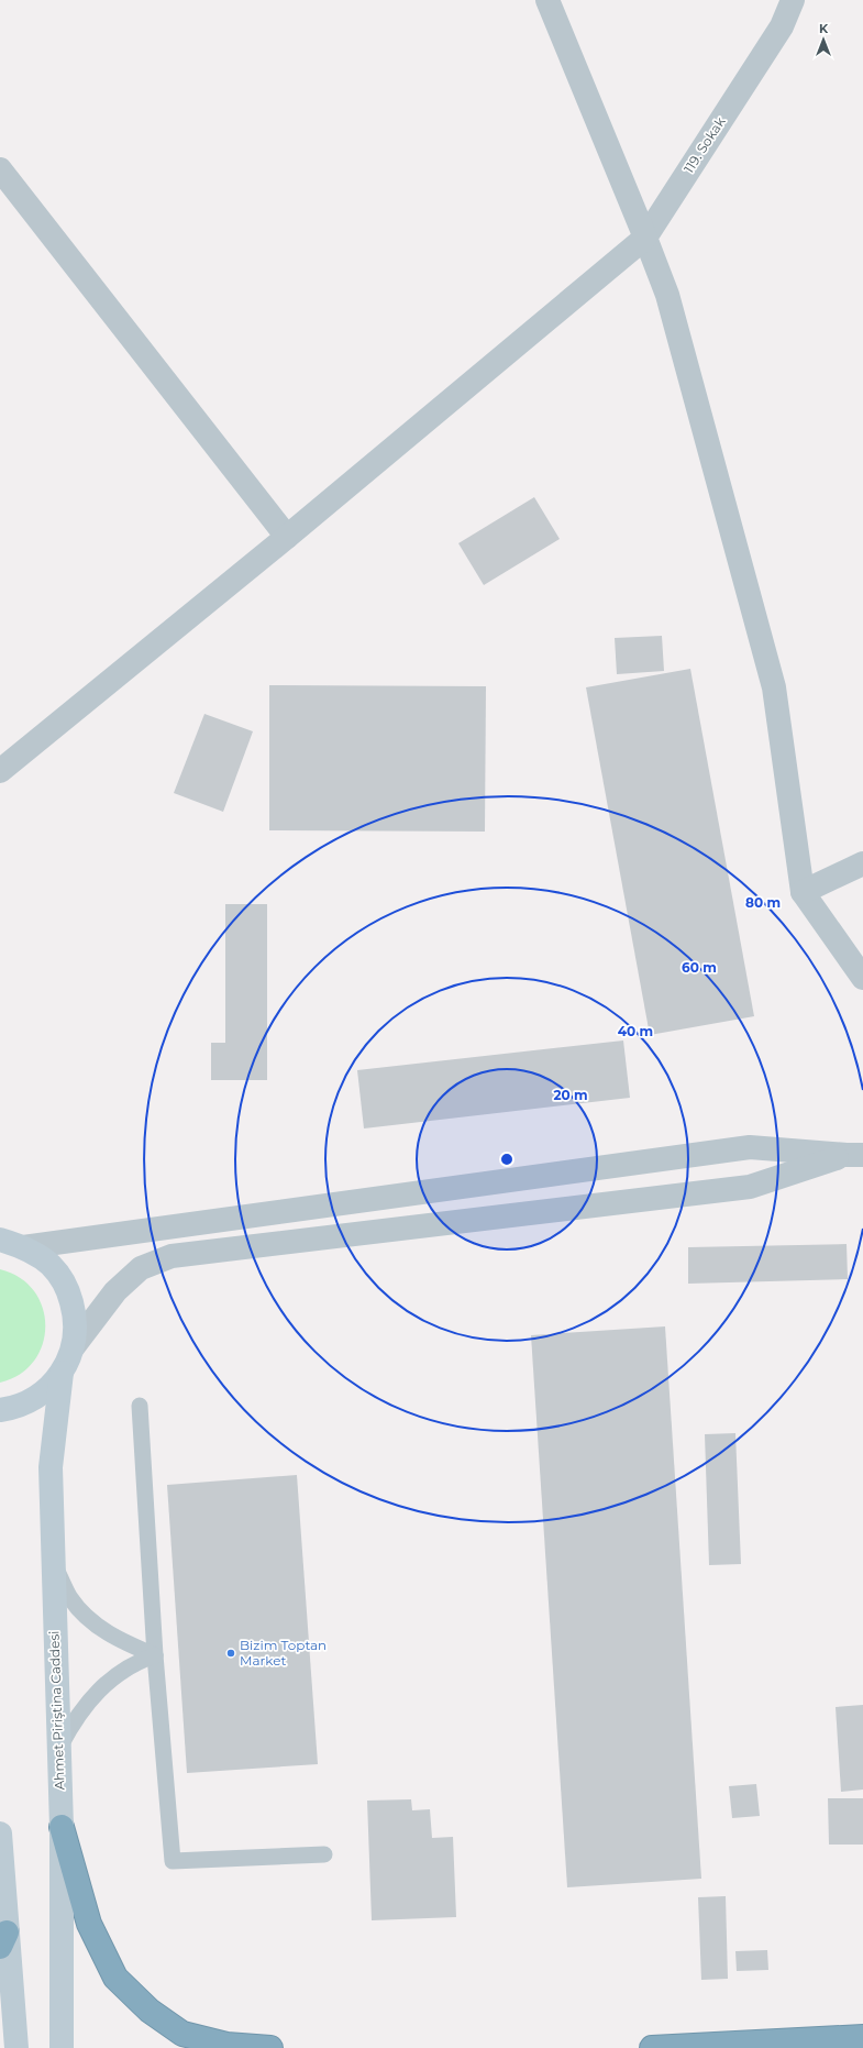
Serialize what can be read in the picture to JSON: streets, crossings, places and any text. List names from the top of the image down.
{
  "streets": {
    "street": ["119. Sokak", "Ahmet Piriştina Caddesi"]
  },
  "places": ["Bizim Toptan Market"],
  "north": "top",
  "rings": [
    "80 m",
    "60 m",
    "40 m",
    "20 m"
  ]
}
